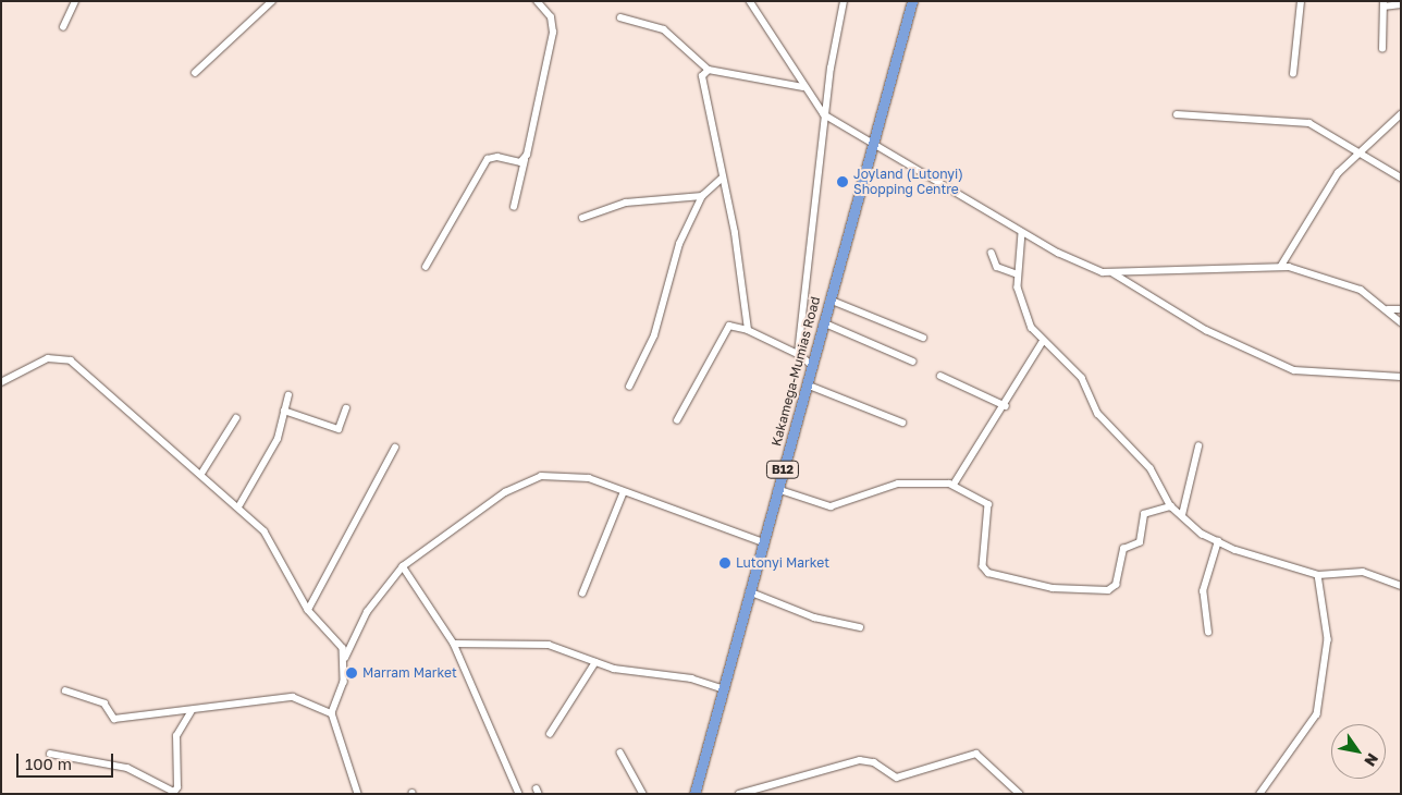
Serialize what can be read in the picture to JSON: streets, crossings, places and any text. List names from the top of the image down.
{
  "streets": {
    "highway": ["Kakamega-Mumias Road", "B12"]
  },
  "crossings": [
    ["Kakamega-Mumias Road", "B12"]
  ],
  "places": ["Joyland (Lutonyi) Shopping Centre", "Lutonyi Market", "Marram Market"],
  "scale_bar": "100 m",
  "north": "bottom right"
}
